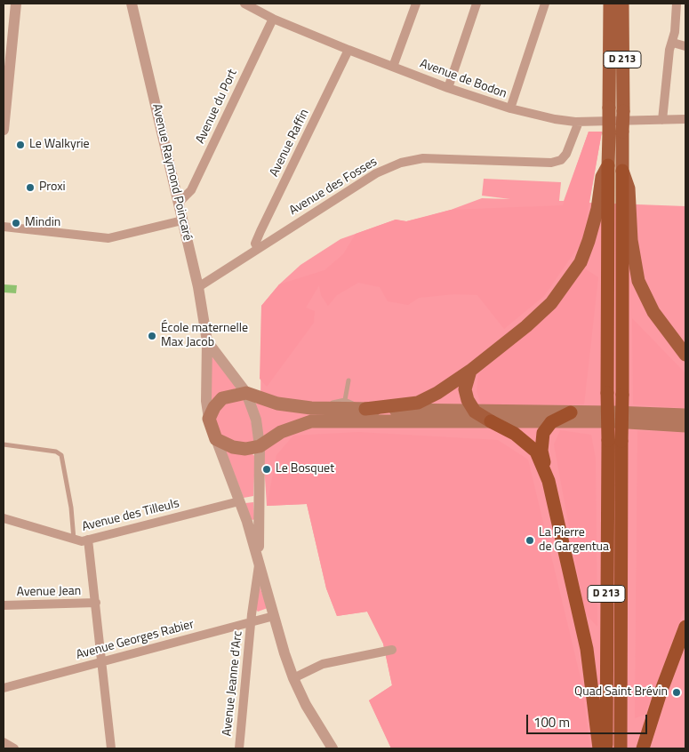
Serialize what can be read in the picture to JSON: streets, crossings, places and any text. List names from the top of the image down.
{
  "streets": {
    "highway": ["D 213"],
    "main road": ["Avenue Raymond Poincaré"],
    "street": [
      "Avenue de Bodon",
      "Avenue du Port",
      "Avenue Raffin",
      "Avenue des Fosses",
      "Avenue des Tilleuls",
      "Avenue Jean",
      "Avenue Georges Rabier",
      "Avenue Jeanne d'Arc"
    ]
  },
  "crossings": [
    ["Avenue de Bodon", "Avenue du Port"],
    ["Avenue de Bodon", "Avenue Raffin"],
    ["Avenue de Bodon", "Avenue des Fosses"],
    ["Avenue du Port", "Avenue Raymond Poincaré"],
    ["Avenue Raffin", "Avenue des Fosses"],
    ["Avenue Raymond Poincaré", "Avenue des Fosses"],
    ["Avenue Raymond Poincaré", "Avenue des Tilleuls"],
    ["Avenue Raymond Poincaré", "Avenue Georges Rabier"],
    ["Avenue Raymond Poincaré", "Avenue Jeanne d'Arc"],
    ["Avenue Georges Rabier", "Avenue Jeanne d'Arc"]
  ],
  "places": [
    "Le Walkyrie",
    "Proxi",
    "Mindin",
    "École maternelle Max Jacob",
    "Le Bosquet",
    "La Pierre de Gargentua",
    "Quad Saint Brévin"
  ],
  "scale_bar": "100 m"
}
